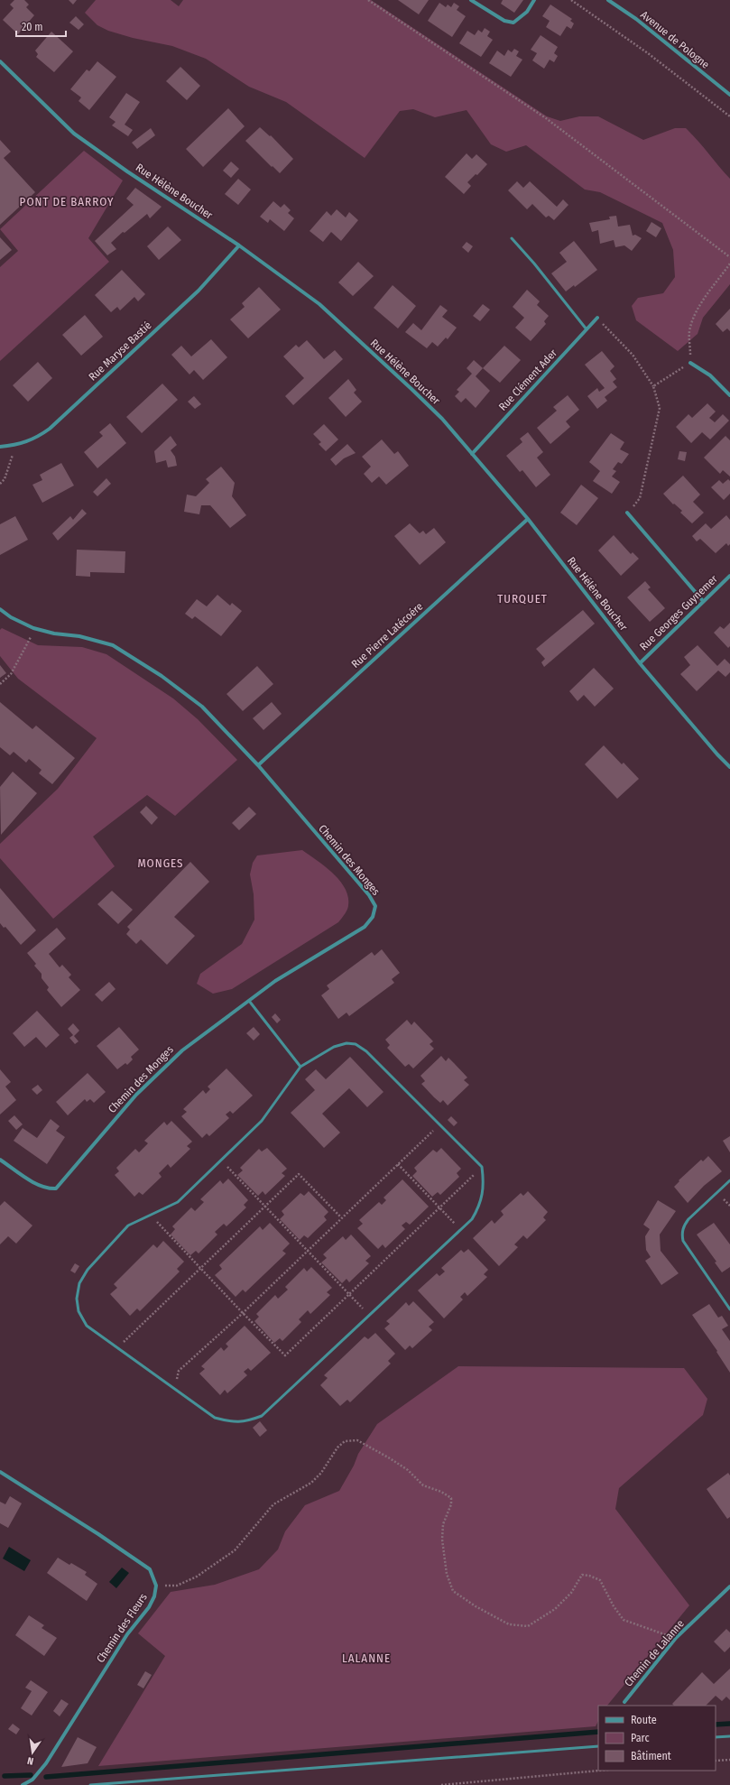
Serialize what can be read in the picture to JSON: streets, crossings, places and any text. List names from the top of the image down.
{
  "streets": {
    "street": [
      "Avenue de Pologne",
      "Rue Hélène Boucher",
      "Rue Maryse Bastié",
      "Rue Clément Ader",
      "Rue Georges Guynemer",
      "Rue Pierre Latécoére",
      "Chemin des Monges",
      "Chemin des Fleurs",
      "Chemin de Lalanne"
    ]
  },
  "crossings": [
    ["Rue Hélène Boucher", "Rue Maryse Bastié"],
    ["Rue Hélène Boucher", "Rue Clément Ader"],
    ["Rue Hélène Boucher", "Rue Georges Guynemer"],
    ["Rue Hélène Boucher", "Rue Pierre Latécoére"],
    ["Rue Pierre Latécoére", "Chemin des Monges"]
  ],
  "districts": [
    "PONT DE BARROY",
    "TURQUET",
    "MONGES",
    "LALANNE"
  ],
  "legend": ["Route", "Parc", "Bâtiment"],
  "scale_bar": "20 m",
  "north": "bottom"
}
